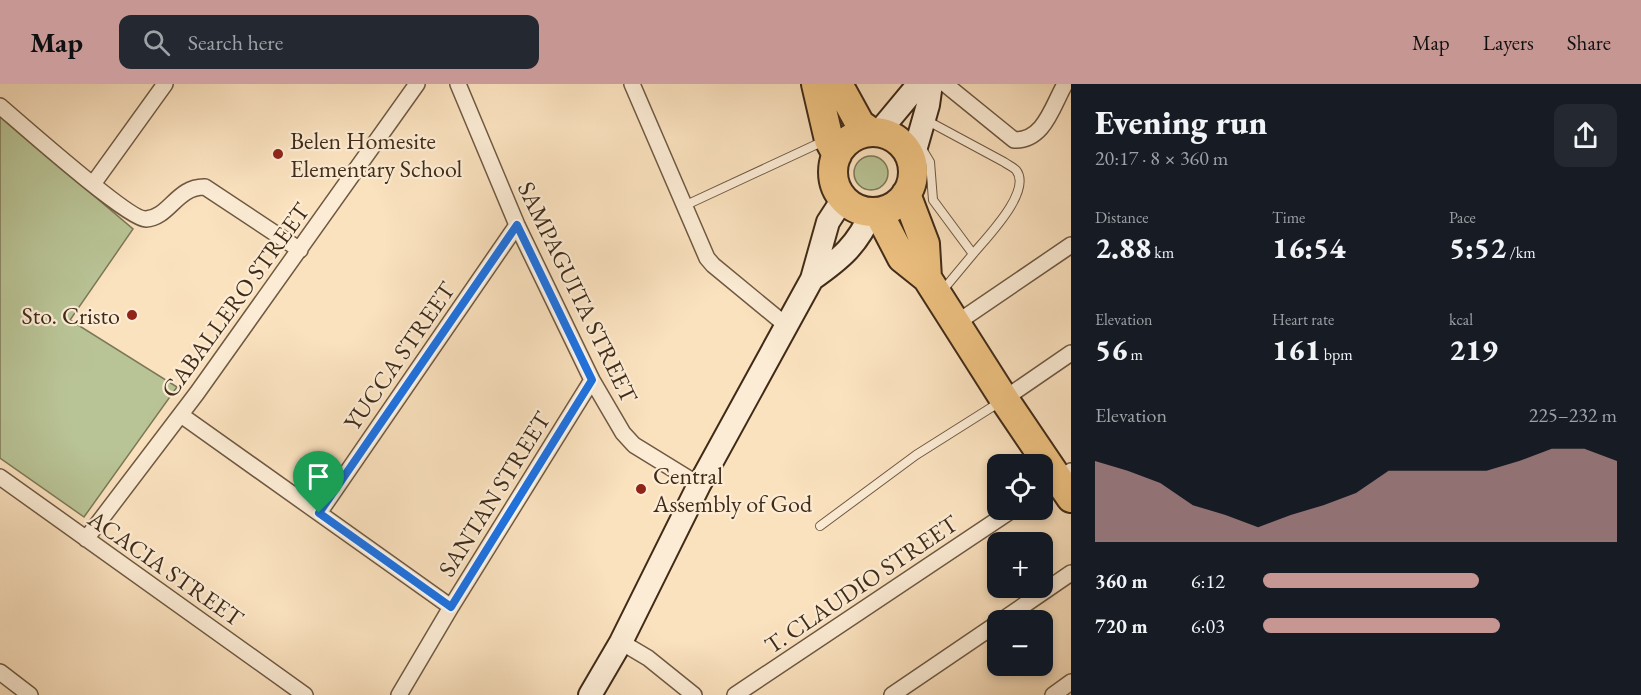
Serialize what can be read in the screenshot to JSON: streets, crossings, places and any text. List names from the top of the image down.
{
  "streets": {
    "street": [
      "SAMPAGUITA STREET",
      "CABALLERO STREET",
      "YUCCA STREET",
      "SANTAN STREET",
      "ACACIA STREET",
      "T. CLAUDIO STREET"
    ]
  },
  "crossings": [
    ["SAMPAGUITA STREET", "YUCCA STREET"],
    ["SAMPAGUITA STREET", "SANTAN STREET"],
    ["CABALLERO STREET", "ACACIA STREET"]
  ],
  "places": ["Belen Homesite Elementary School", "Sto. Cristo", "Central Assembly of God"],
  "page": {
    "header": "Map",
    "search": "Search here",
    "nav": ["Map", "Layers", "Share"],
    "heading": ["Evening run", "20:17 · 8 × 360 m"],
    "stats": [
      ["Distance", "2.88 km"],
      ["Time", "16:54"],
      ["Pace", "5:52 /km"],
      ["Elevation", "56 m"],
      ["Heart rate", "161 bpm"],
      ["kcal", "219"]
    ],
    "chart": ["Elevation", "225–232 m"],
    "map_buttons": ["+", "−"],
    "list": [
      {
        "name": "360 m",
        "note": "6:12"
      },
      {
        "name": "720 m",
        "note": "6:03"
      }
    ]
  }
}
